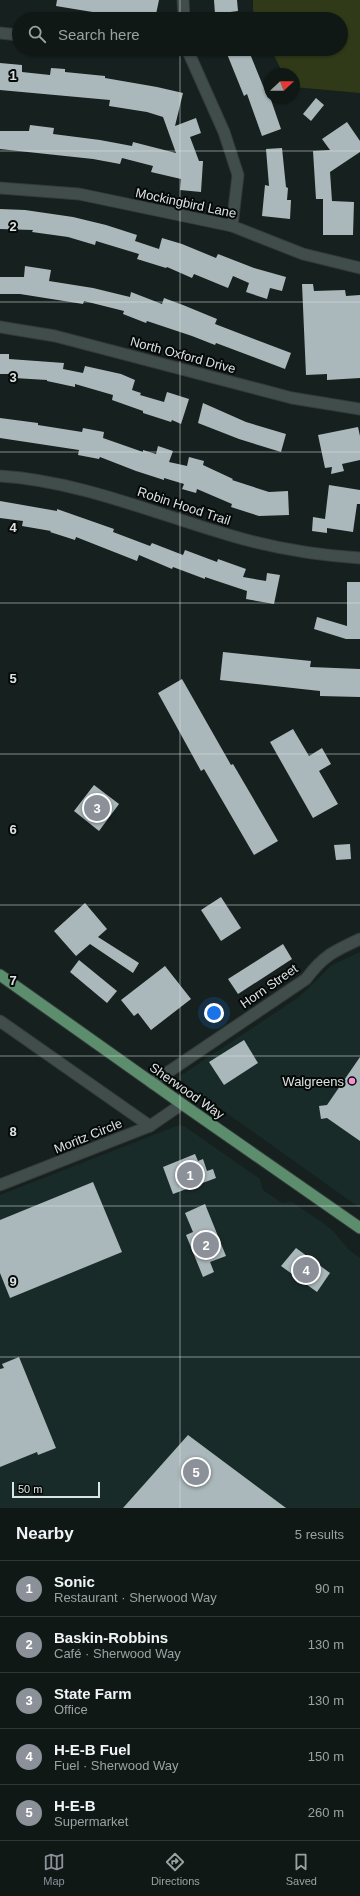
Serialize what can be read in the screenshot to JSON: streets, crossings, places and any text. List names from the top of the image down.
{
  "streets": {
    "main road": ["Sherwood Way"],
    "street": [
      "Mockingbird Lane",
      "North Oxford Drive",
      "Robin Hood Trail",
      "Horn Street",
      "Moritz Circle"
    ]
  },
  "crossings": [
    ["Horn Street", "Sherwood Way"],
    ["Sherwood Way", "Moritz Circle"]
  ],
  "places": ["Walgreens"],
  "scale_bar": "50 m",
  "north": "right",
  "page": {
    "search": "Search here",
    "pins": [
      "3",
      "1",
      "2",
      "4",
      "5"
    ],
    "scale": "50 m",
    "heading": ["Nearby", "5 results"],
    "list": [
      {
        "mark": "1",
        "name": "Sonic",
        "note": "Restaurant · Sherwood Way",
        "value": "90 m"
      },
      {
        "mark": "2",
        "name": "Baskin-Robbins",
        "note": "Café · Sherwood Way",
        "value": "130 m"
      },
      {
        "mark": "3",
        "name": "State Farm",
        "note": "Office",
        "value": "130 m"
      },
      {
        "mark": "4",
        "name": "H-E-B Fuel",
        "note": "Fuel · Sherwood Way",
        "value": "150 m"
      },
      {
        "mark": "5",
        "name": "H-E-B",
        "note": "Supermarket",
        "value": "260 m"
      }
    ],
    "nav": ["Map", "Directions", "Saved"]
  },
  "grid": {
    "rows": [
      "1",
      "2",
      "3",
      "4",
      "5",
      "6",
      "7",
      "8",
      "9"
    ]
  }
}
